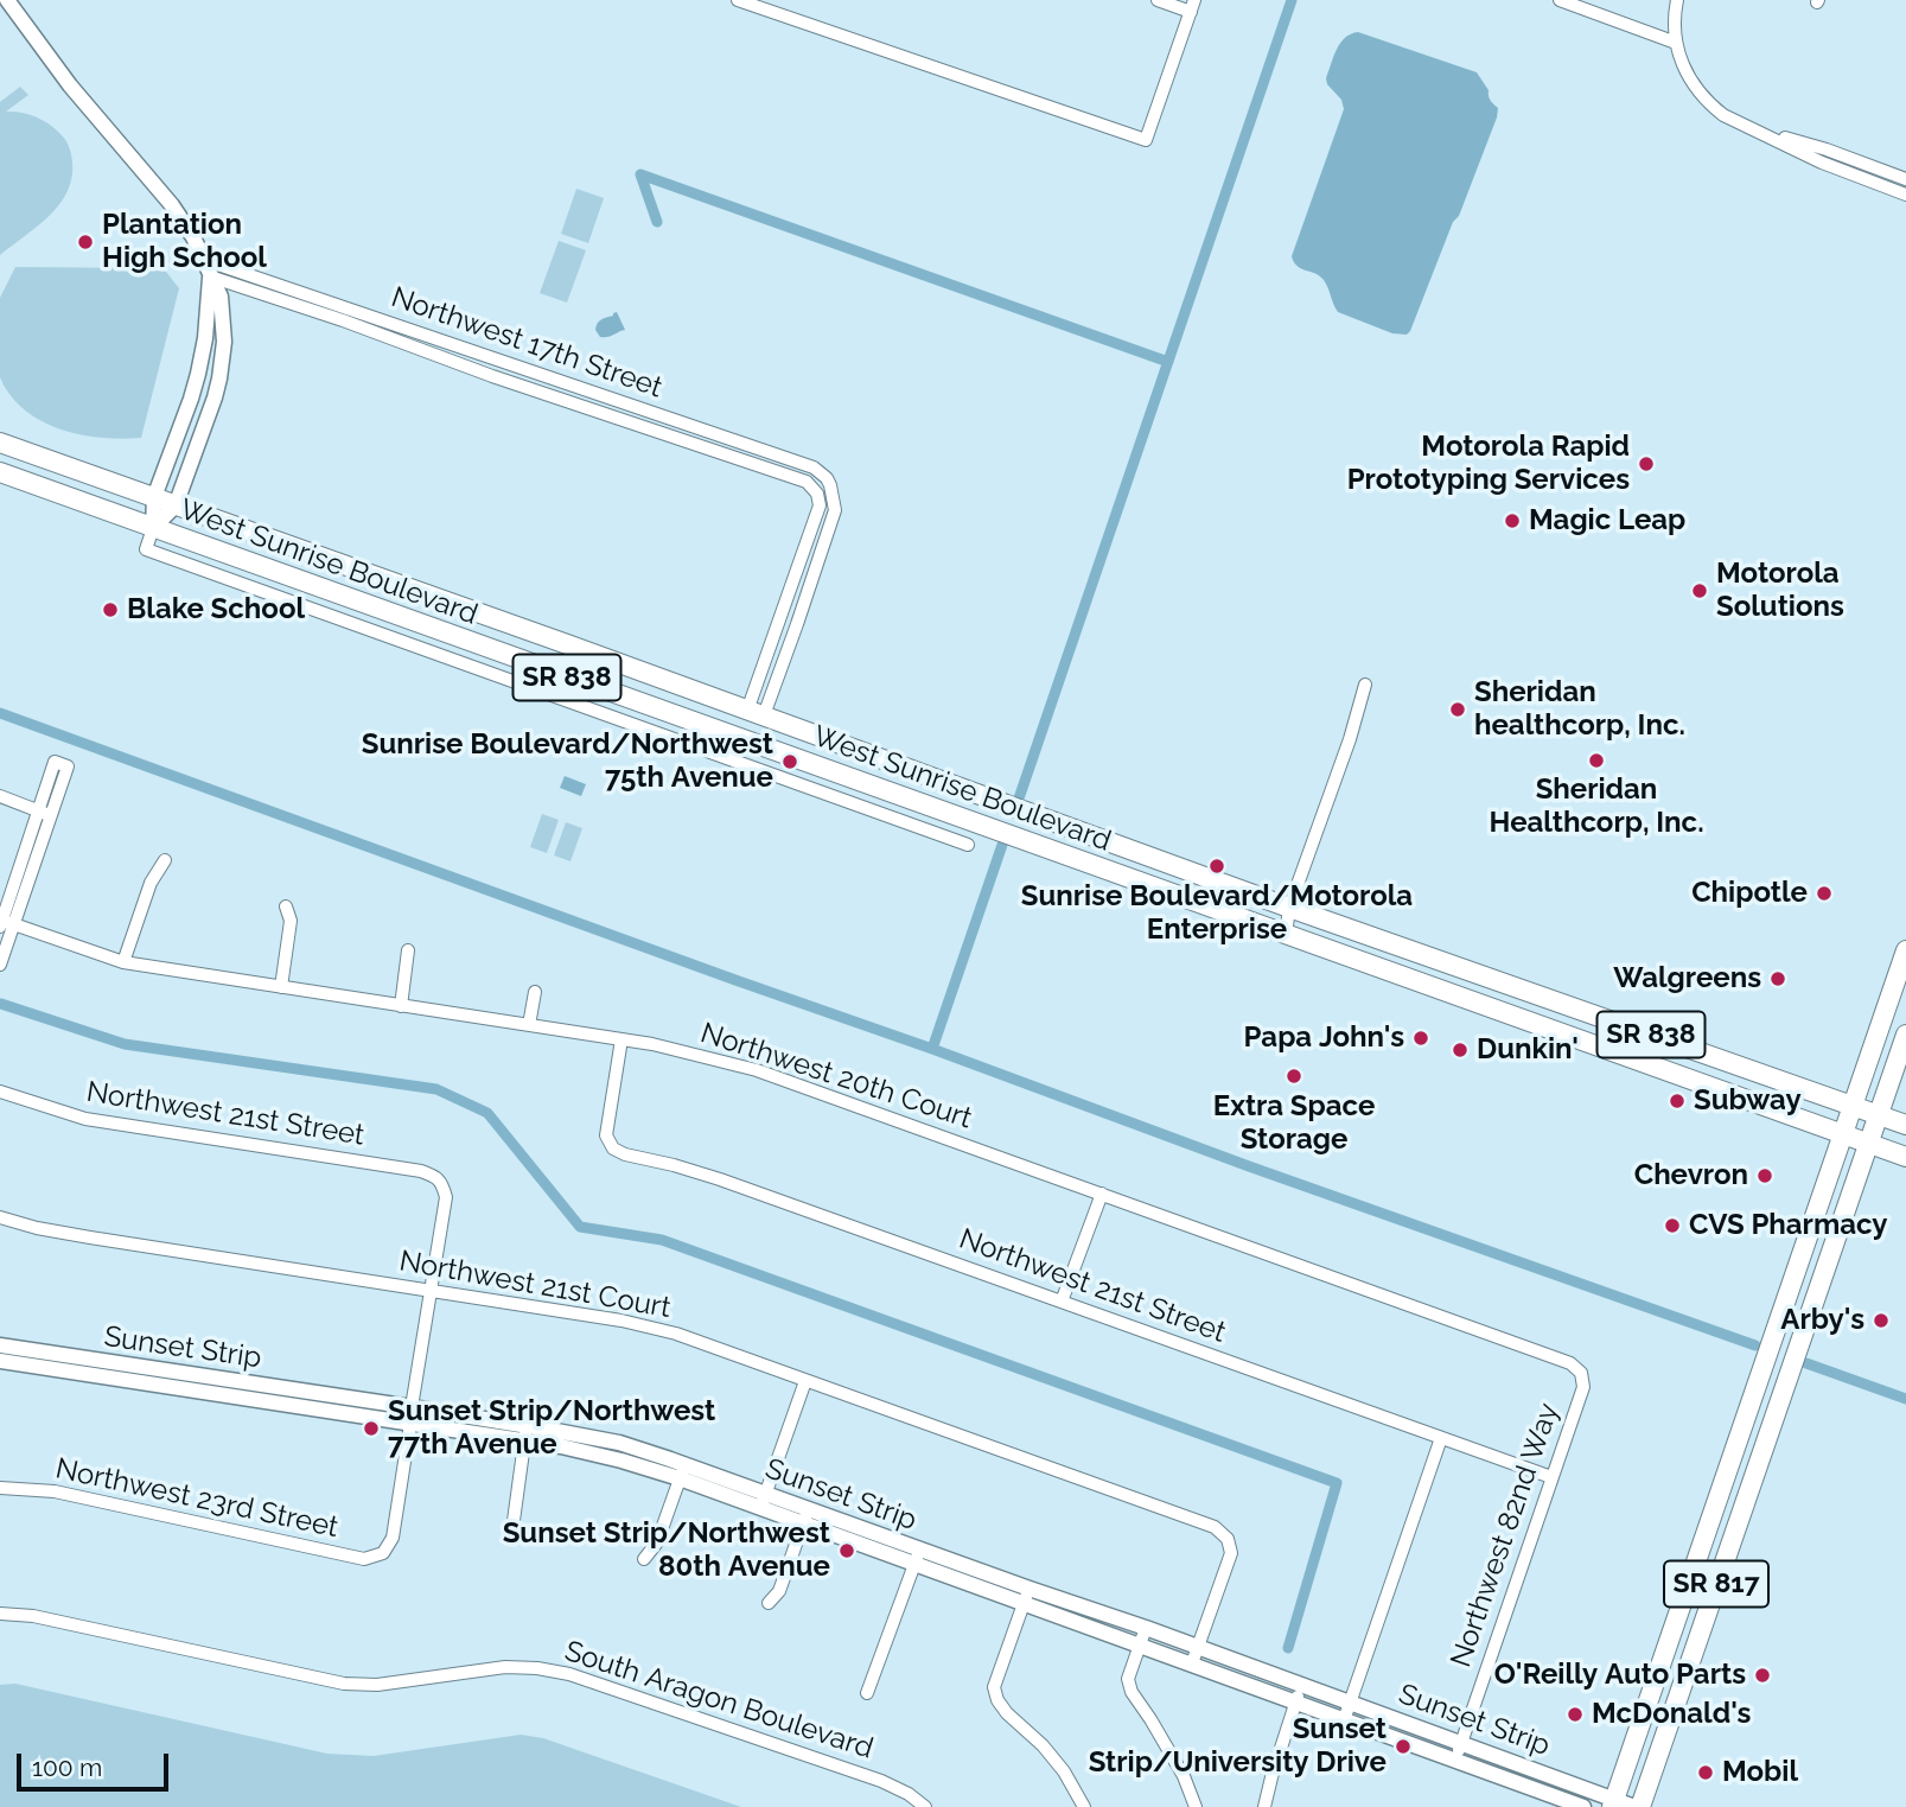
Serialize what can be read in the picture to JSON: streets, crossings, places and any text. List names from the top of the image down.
{
  "streets": {
    "main road": ["West Sunrise Boulevard", "SR 838", "SR 817"],
    "street": [
      "Northwest 17th Street",
      "Northwest 20th Court",
      "Northwest 21st Street",
      "Northwest 21st Court",
      "Sunset Strip",
      "Northwest 23rd Street",
      "Northwest 82nd Way",
      "South Aragon Boulevard"
    ]
  },
  "crossings": [
    ["Northwest 17th Street", "West Sunrise Boulevard"],
    ["West Sunrise Boulevard", "SR 817"],
    ["Northwest 20th Court", "Northwest 21st Street"],
    ["Northwest 20th Court", "Northwest 82nd Way"],
    ["Northwest 21st Street", "Northwest 21st Court"],
    ["Northwest 21st Street", "Northwest 82nd Way"],
    ["Northwest 21st Court", "Sunset Strip"],
    ["Sunset Strip", "Northwest 23rd Street"],
    ["Sunset Strip", "Northwest 82nd Way"],
    ["Sunset Strip", "SR 817"]
  ],
  "places": [
    "Plantation High School",
    "Motorola Rapid Prototyping Services",
    "Magic Leap",
    "Motorola Solutions",
    "Blake School",
    "Sheridan healthcorp, Inc.",
    "Sheridan Healthcorp, Inc.",
    "Sunrise Boulevard/Northwest 75th Avenue",
    "Sunrise Boulevard/Motorola Enterprise",
    "Chipotle",
    "Walgreens",
    "Papa John's",
    "Dunkin'",
    "Extra Space Storage",
    "Subway",
    "Chevron",
    "CVS Pharmacy",
    "Arby's",
    "Sunset Strip/Northwest 77th Avenue",
    "Sunset Strip/Northwest 80th Avenue",
    "O'Reilly Auto Parts",
    "McDonald's",
    "Sunset Strip/University Drive",
    "Mobil"
  ],
  "scale_bar": "100 m"
}
